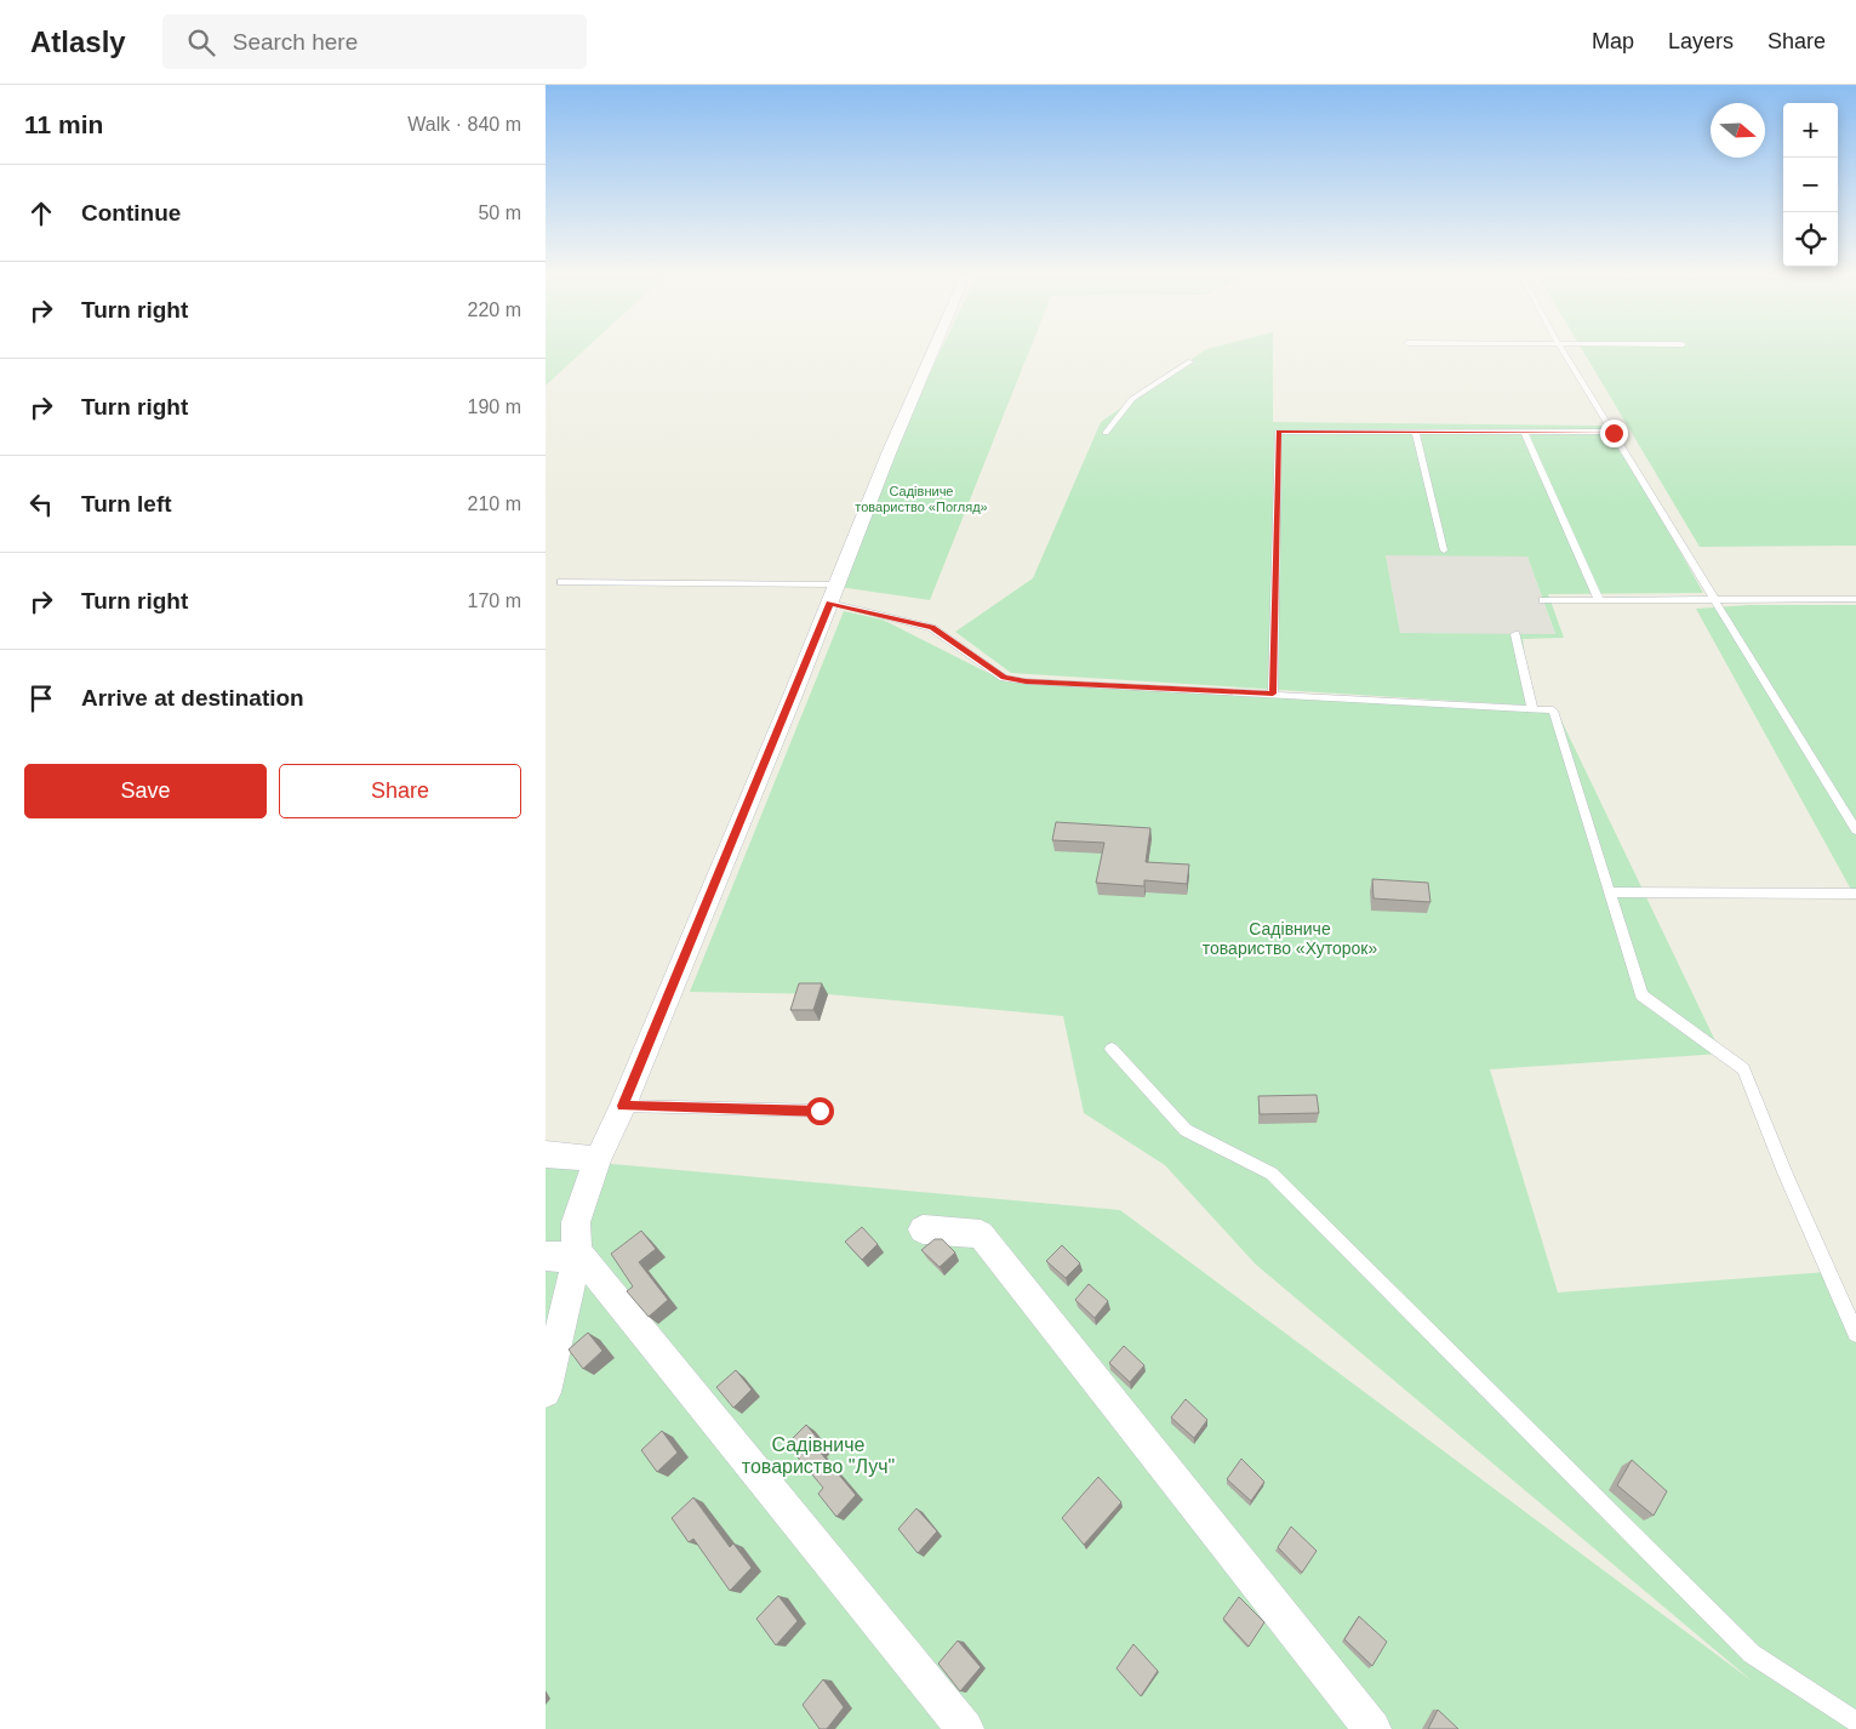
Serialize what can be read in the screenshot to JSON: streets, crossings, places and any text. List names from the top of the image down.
{
  "parks": ["Садівниче товариство «Погляд»", "Садівниче товариство «Хуторок»", "Садівниче товариство \"Луч\""],
  "north": "right",
  "page": {
    "header": "Atlasly",
    "search": "Search here",
    "nav": ["Map", "Layers", "Share"],
    "heading": ["11 min", "Walk · 840 m"],
    "map_buttons": ["+", "−"],
    "list": [
      ["Continue", "50 m"],
      ["Turn right", "220 m"],
      ["Turn right", "190 m"],
      ["Turn left", "210 m"],
      ["Turn right", "170 m"],
      "Arrive at destination"
    ],
    "buttons": ["Save", "Share"]
  }
}
